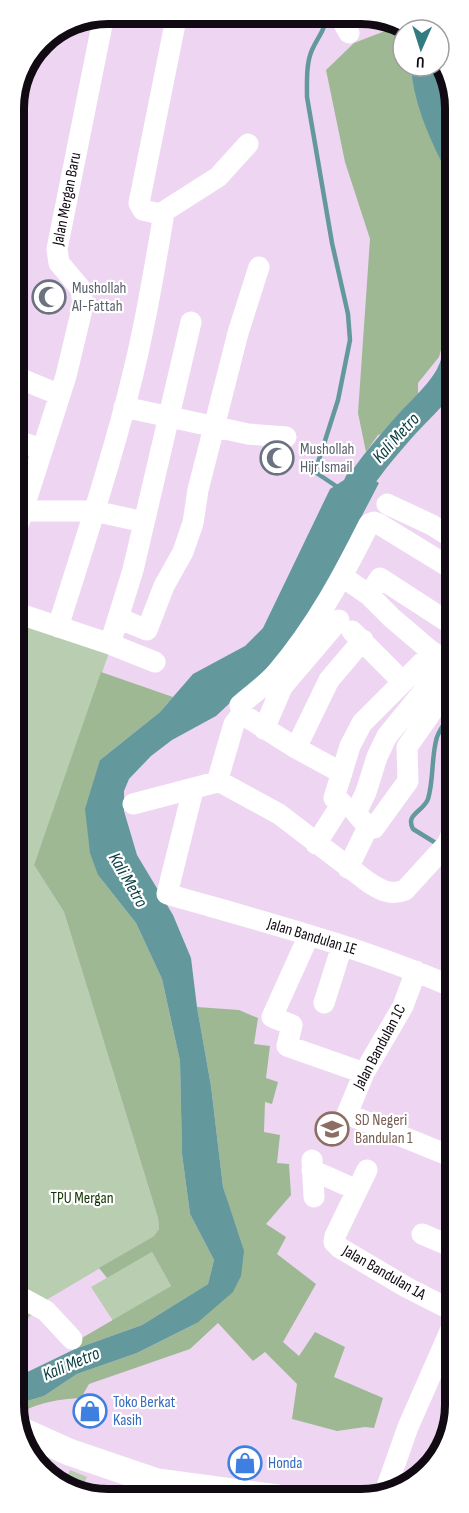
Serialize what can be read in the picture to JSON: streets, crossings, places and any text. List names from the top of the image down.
{
  "streets": {
    "street": [
      "Jalan Mergan Baru",
      "Jalan Bandulan 1E",
      "Jalan Bandulan 1C",
      "Jalan Bandulan 1A"
    ]
  },
  "crossings": [
    ["Jalan Bandulan 1E", "Jalan Bandulan 1C"]
  ],
  "water": ["Kali Metro"],
  "parks": ["TPU Mergan"],
  "places": {
    "mosque": ["Mushollah Al-Fattah", "Mushollah Hijr Ismail"],
    "school or university": ["SD Negeri Bandulan 1"],
    "shop": ["Toko Berkat Kasih", "Honda"]
  },
  "north": "bottom"
}
